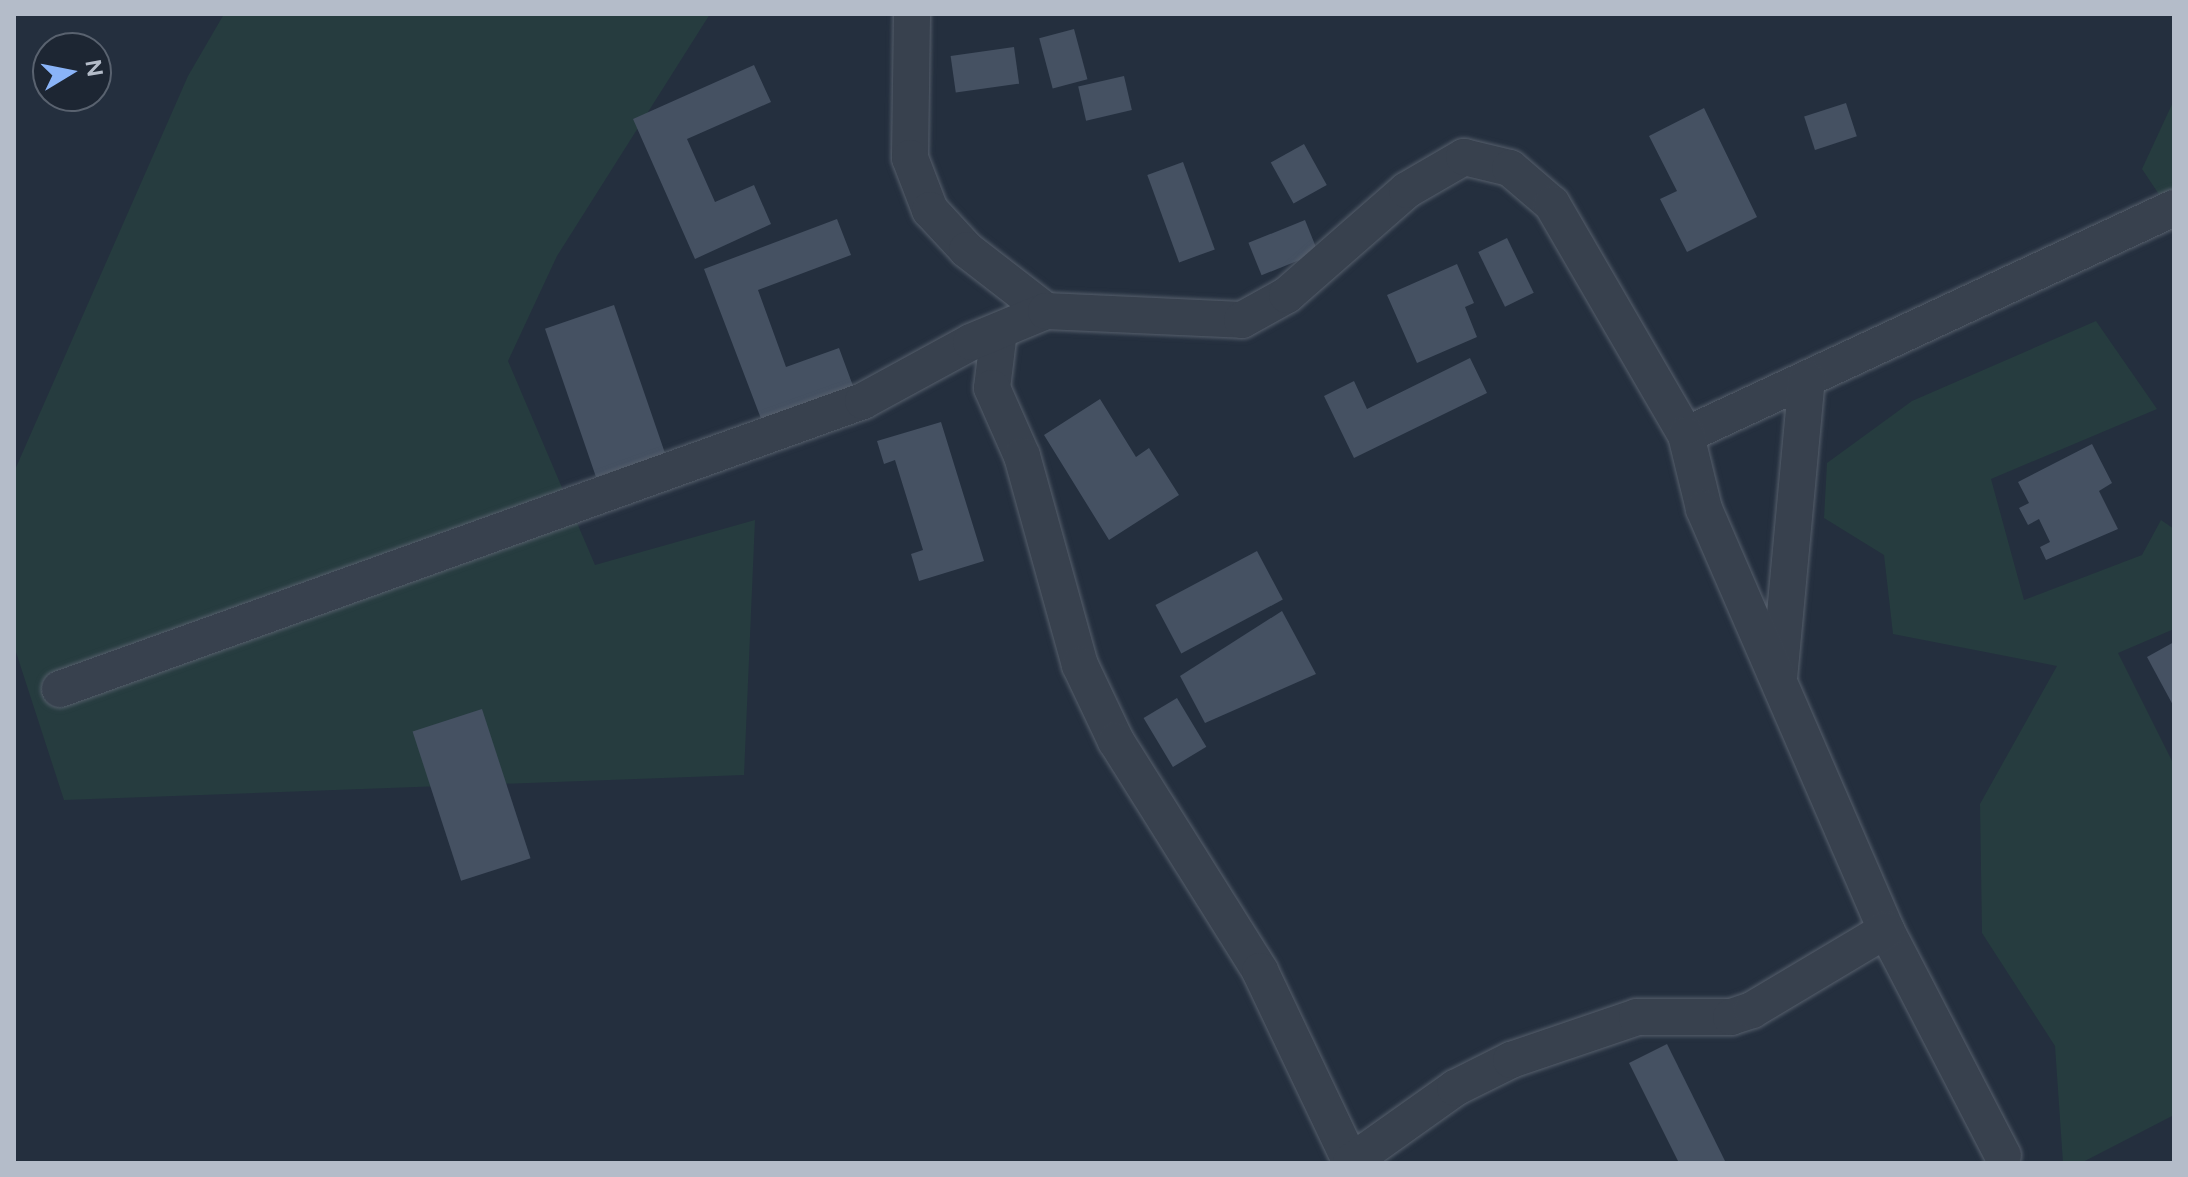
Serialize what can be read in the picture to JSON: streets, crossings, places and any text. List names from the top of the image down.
{
  "north": "right"
}
